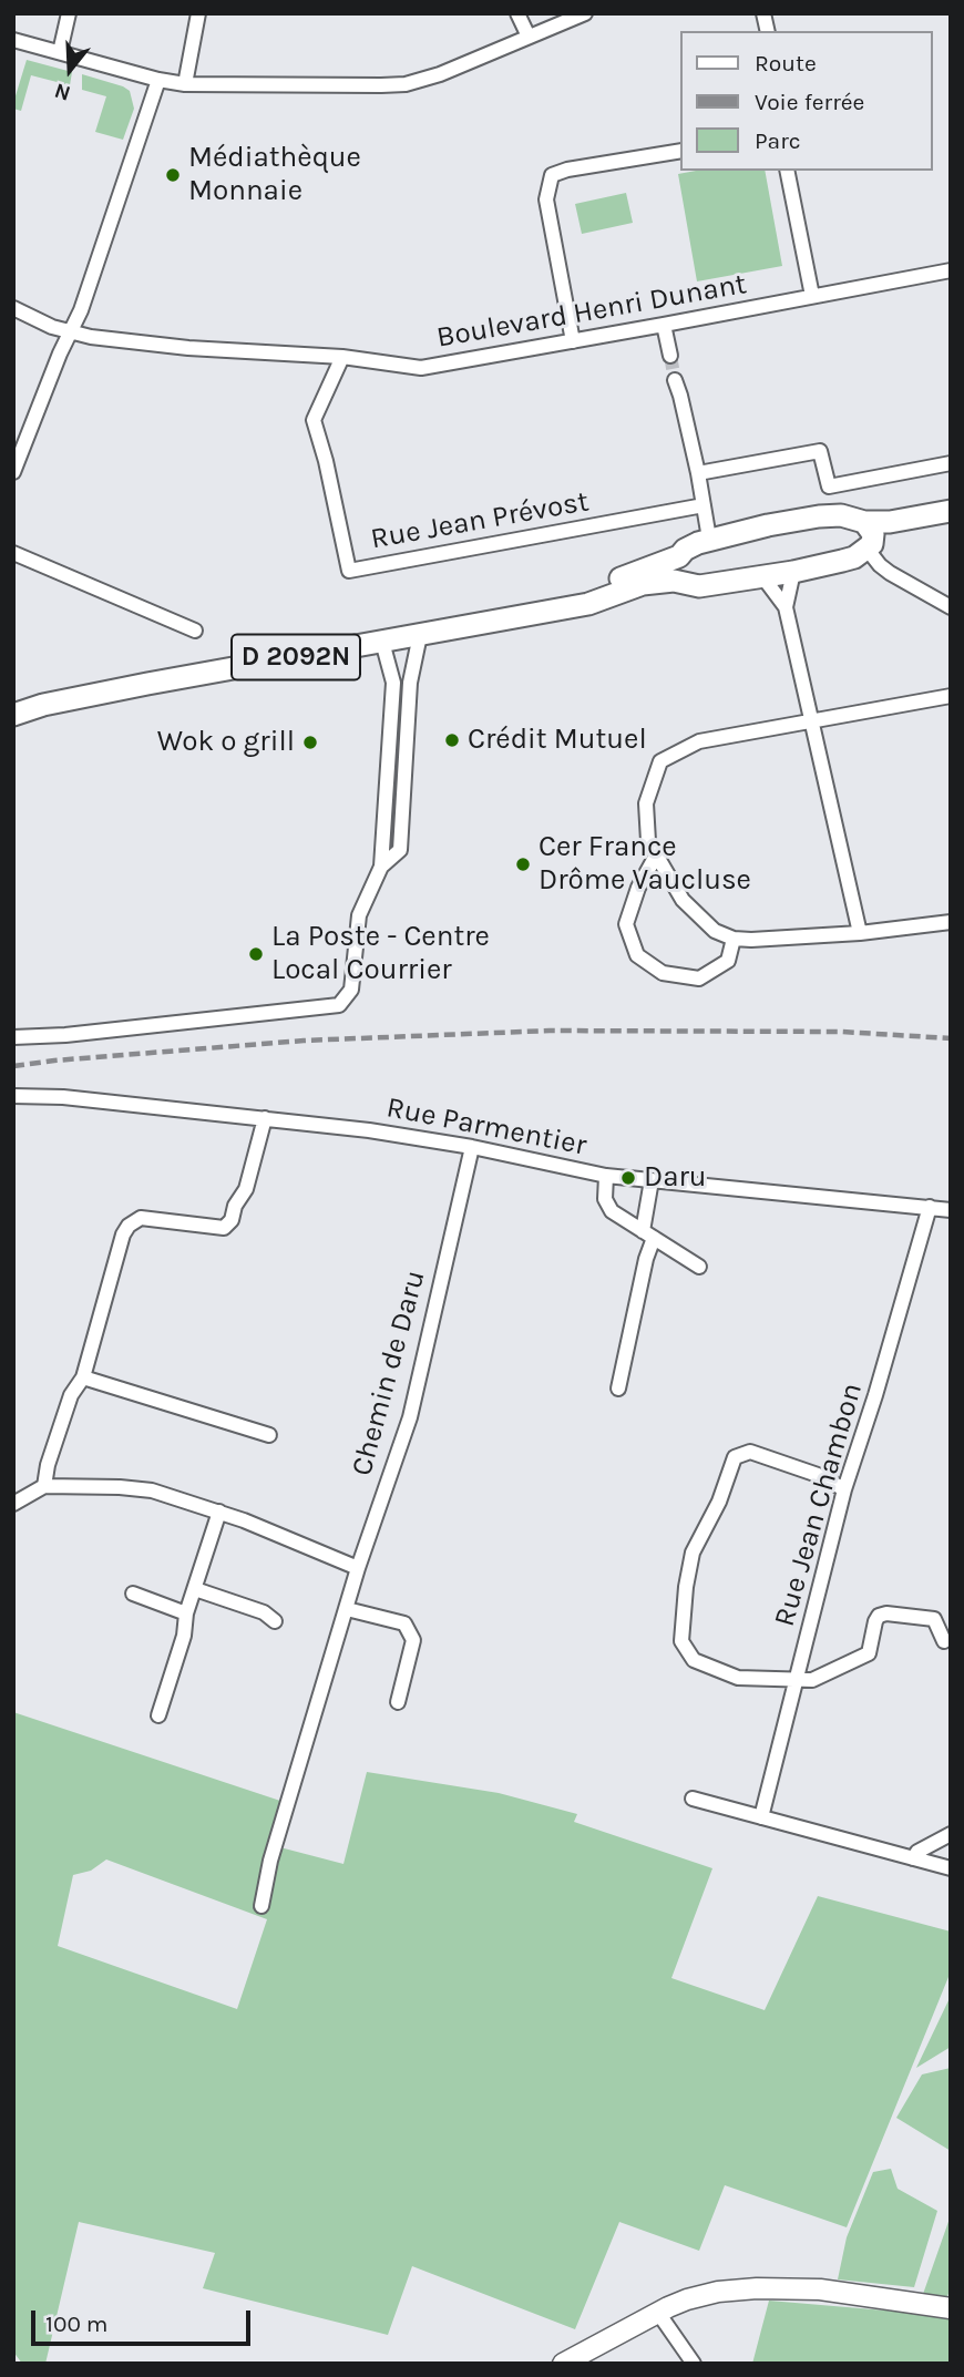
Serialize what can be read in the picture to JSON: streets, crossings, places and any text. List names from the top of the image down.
{
  "streets": {
    "main road": ["D 2092N"],
    "street": [
      "Boulevard Henri Dunant",
      "Rue Jean Prévost",
      "Rue Parmentier",
      "Chemin de Daru",
      "Rue Jean Chambon"
    ]
  },
  "crossings": [
    ["Boulevard Henri Dunant", "Rue Jean Prévost"],
    ["Rue Parmentier", "Chemin de Daru"],
    ["Rue Parmentier", "Rue Jean Chambon"]
  ],
  "places": [
    "Médiathèque Monnaie",
    "Crédit Mutuel",
    "Wok o grill",
    "Cer France Drôme Vaucluse",
    "La Poste - Centre Local Courrier",
    "Daru"
  ],
  "legend": ["Route", "Voie ferrée", "Parc"],
  "scale_bar": "100 m",
  "north": "bottom"
}
